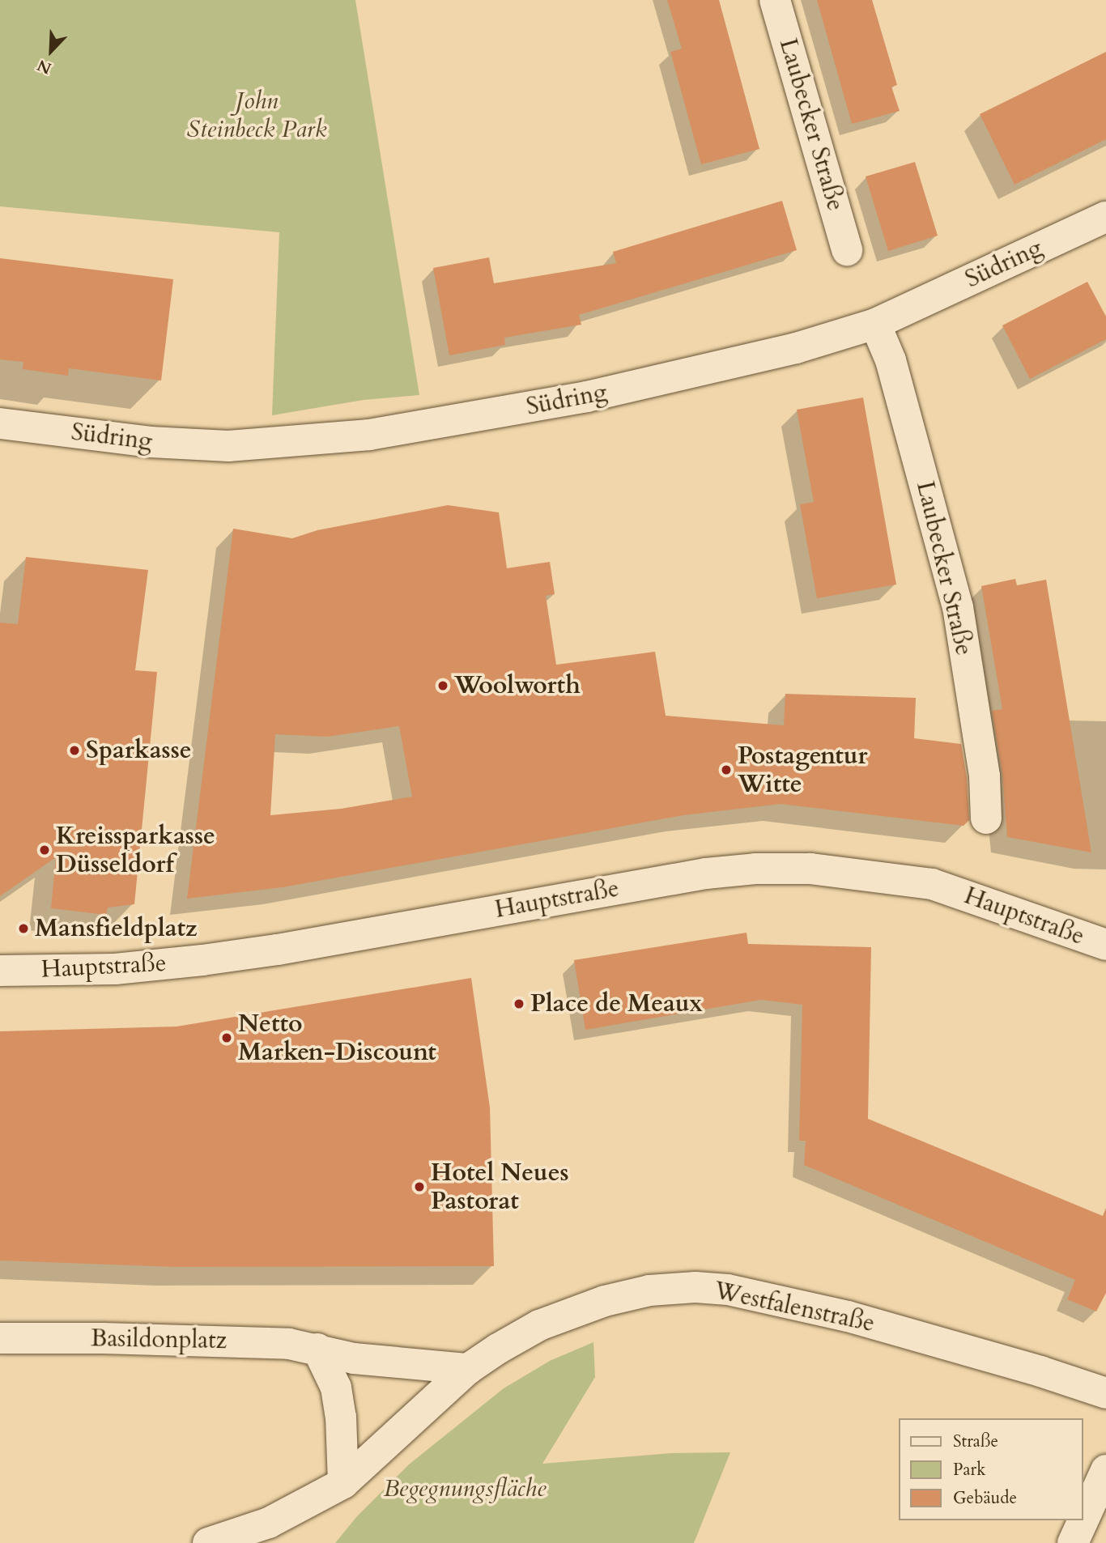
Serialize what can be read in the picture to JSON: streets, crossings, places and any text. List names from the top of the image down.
{
  "streets": {
    "street": [
      "Laubecker Straße",
      "Südring",
      "Hauptstraße",
      "Westfalenstraße",
      "Basildonplatz"
    ]
  },
  "crossings": [
    ["Laubecker Straße", "Südring"],
    ["Westfalenstraße", "Basildonplatz"]
  ],
  "parks": ["John Steinbeck Park", "Begegnungsfläche"],
  "places": [
    "Woolworth",
    "Sparkasse",
    "Postagentur Witte",
    "Kreissparkasse Düsseldorf",
    "Mansfieldplatz",
    "Place de Meaux",
    "Netto Marken-Discount",
    "Hotel Neues Pastorat"
  ],
  "legend": ["Straße", "Park", "Gebäude"],
  "north": "bottom left"
}
